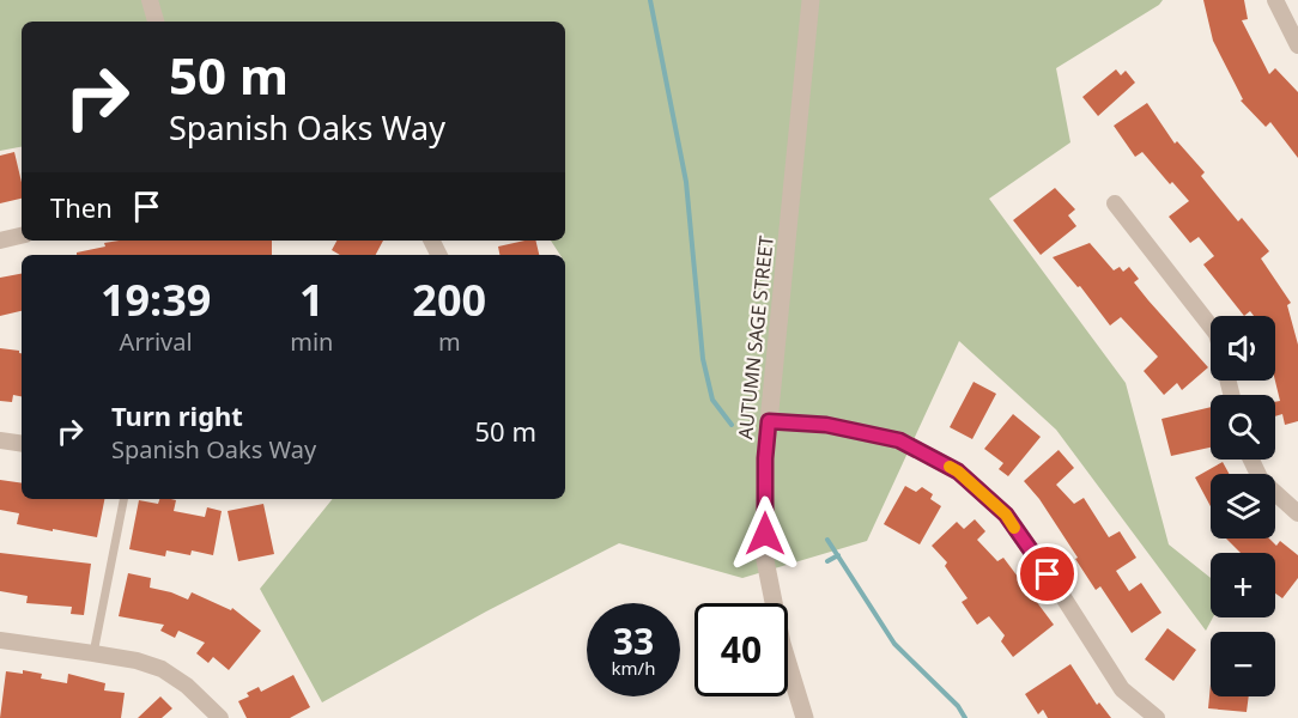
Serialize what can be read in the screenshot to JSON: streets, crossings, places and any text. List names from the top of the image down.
{
  "streets": {
    "street": ["AUTUMN SAGE STREET"]
  },
  "page": {
    "turn": ["50 m", "Spanish Oaks Way"],
    "then": "Then",
    "eta": [
      "19:39",
      "Arrival",
      "1",
      "min",
      "200",
      "m"
    ],
    "map_buttons": ["+", "−"],
    "list": [
      {
        "name": "Turn right",
        "note": "Spanish Oaks Way",
        "value": "50 m"
      }
    ],
    "speed": "33 km/h",
    "limit": "40"
  }
}
